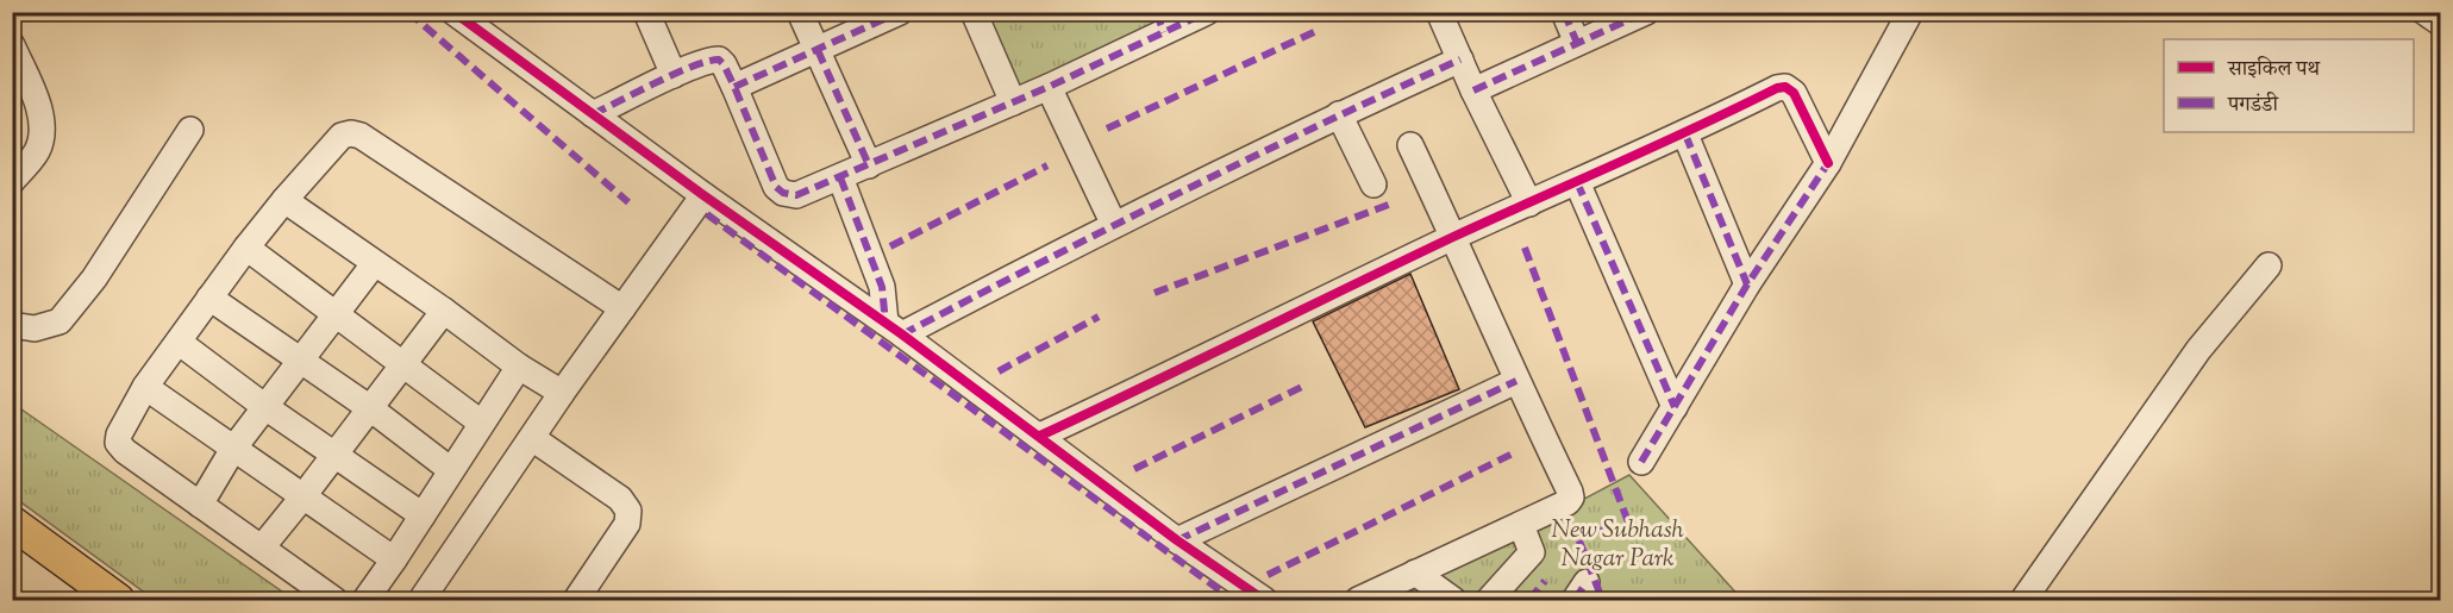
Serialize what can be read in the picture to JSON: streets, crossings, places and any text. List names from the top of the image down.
{
  "parks": ["New Subhash Nagar Park"],
  "legend": ["साइकिल पथ", "पगडंडी"]
}
